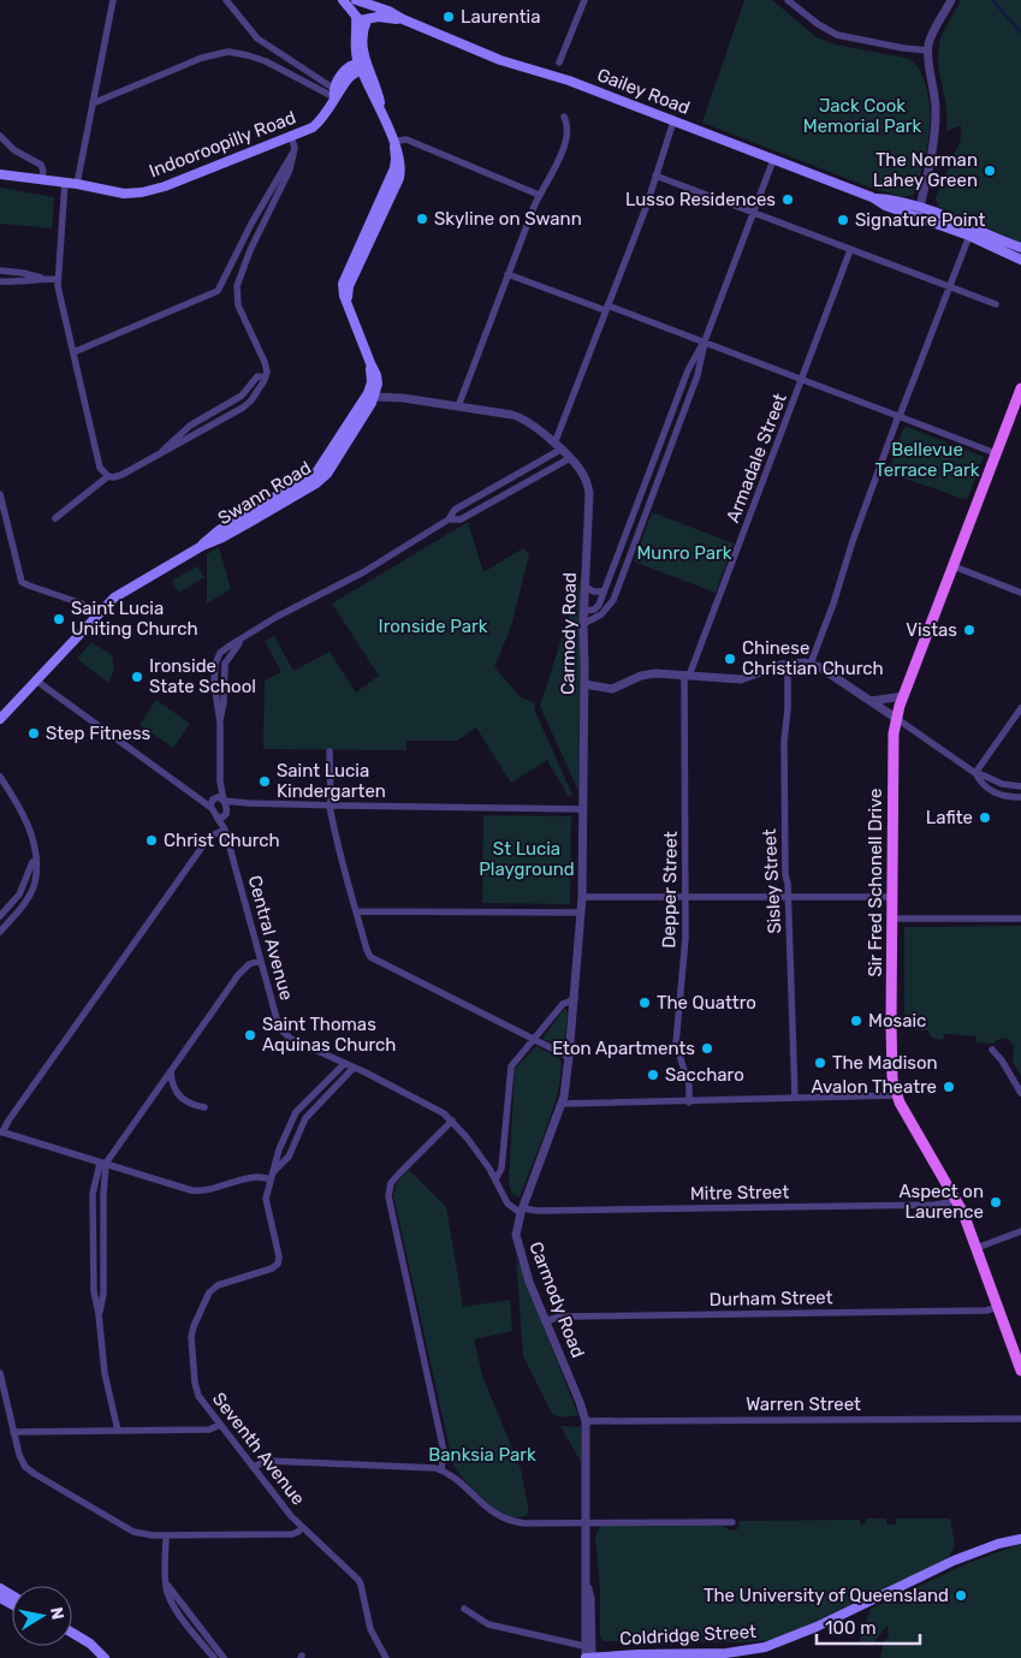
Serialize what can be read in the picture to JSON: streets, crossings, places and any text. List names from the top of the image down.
{
  "streets": {
    "main road": [
      "Gailey Road",
      "Indooroopilly Road",
      "Swann Road",
      "Sir Fred Schonell Drive",
      "Coldridge Street"
    ],
    "street": [
      "Armadale Street",
      "Carmody Road",
      "Sisley Street",
      "Depper Street",
      "Central Avenue",
      "Mitre Street",
      "Durham Street",
      "Warren Street",
      "Seventh Avenue"
    ]
  },
  "crossings": [
    ["Indooroopilly Road", "Swann Road"],
    ["Armadale Street", "Depper Street"],
    ["Swann Road", "Carmody Road"],
    ["Swann Road", "Central Avenue"],
    ["Carmody Road", "Central Avenue"],
    ["Carmody Road", "Mitre Street"],
    ["Carmody Road", "Durham Street"],
    ["Carmody Road", "Warren Street"],
    ["Carmody Road", "Coldridge Street"],
    ["Sir Fred Schonell Drive", "Mitre Street"],
    ["Sir Fred Schonell Drive", "Durham Street"],
    ["Central Avenue", "Mitre Street"],
    ["Central Avenue", "Seventh Avenue"]
  ],
  "parks": [
    "Jack Cook Memorial Park",
    "Bellevue Terrace Park",
    "Munro Park",
    "Ironside Park",
    "St Lucia Playground",
    "Banksia Park"
  ],
  "places": [
    "Laurentia",
    "The Norman Lahey Green",
    "Lusso Residences",
    "Skyline on Swann",
    "Signature Point",
    "Saint Lucia Uniting Church",
    "Vistas",
    "Chinese Christian Church",
    "Ironside State School",
    "Step Fitness",
    "Saint Lucia Kindergarten",
    "Lafite",
    "Christ Church",
    "The Quattro",
    "Mosaic",
    "Saint Thomas Aquinas Church",
    "Eton Apartments",
    "The Madison",
    "Saccharo",
    "Avalon Theatre",
    "Aspect on Laurence",
    "The University of Queensland"
  ],
  "scale_bar": "100 m",
  "north": "right"
}
